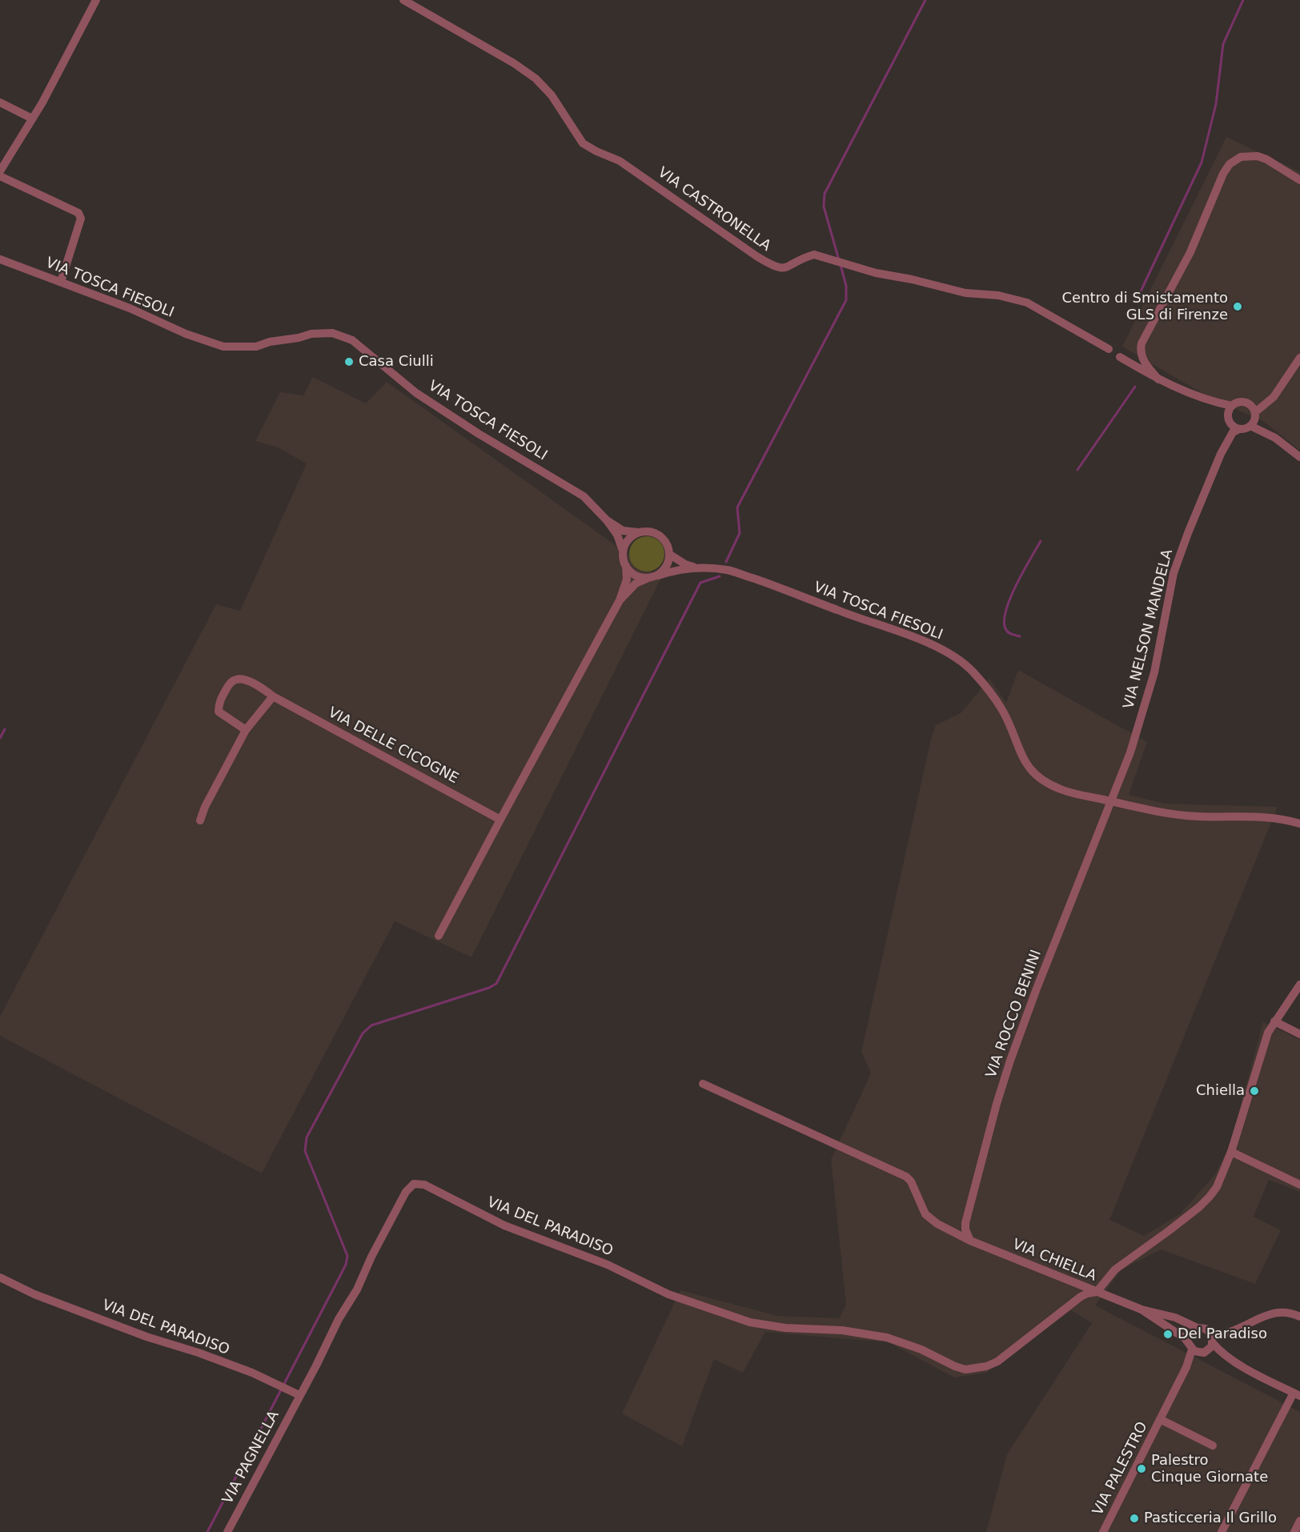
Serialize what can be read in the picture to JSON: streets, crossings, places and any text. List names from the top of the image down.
{
  "streets": {
    "street": [
      "VIA CASTRONELLA",
      "VIA TOSCA FIESOLI",
      "VIA NELSON MANDELA",
      "VIA DELLE CICOGNE",
      "VIA ROCCO BENINI",
      "VIA DEL PARADISO",
      "VIA CHIELLA",
      "VIA PAGNELLA",
      "VIA PALESTRO"
    ]
  },
  "crossings": [
    ["VIA TOSCA FIESOLI", "VIA NELSON MANDELA"],
    ["VIA TOSCA FIESOLI", "VIA ROCCO BENINI"],
    ["VIA NELSON MANDELA", "VIA ROCCO BENINI"],
    ["VIA ROCCO BENINI", "VIA CHIELLA"],
    ["VIA DEL PARADISO", "VIA CHIELLA"],
    ["VIA DEL PARADISO", "VIA PAGNELLA"]
  ],
  "places": [
    "Centro di Smistamento GLS di Firenze",
    "Casa Ciulli",
    "Chiella",
    "Del Paradiso",
    "Palestro Cinque Giornate",
    "Pasticceria Il Grillo"
  ]
}
